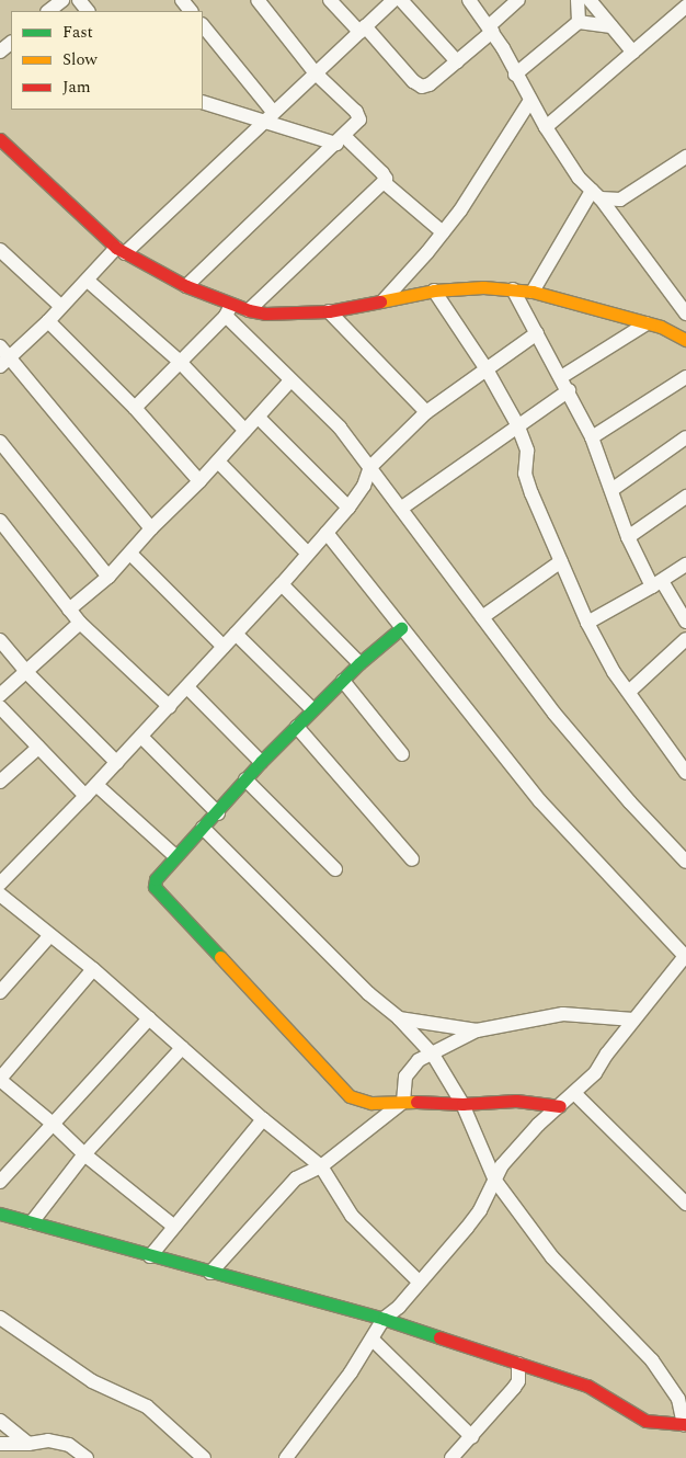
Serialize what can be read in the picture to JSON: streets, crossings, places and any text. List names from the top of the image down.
{
  "legend": ["Fast", "Slow", "Jam"]
}
